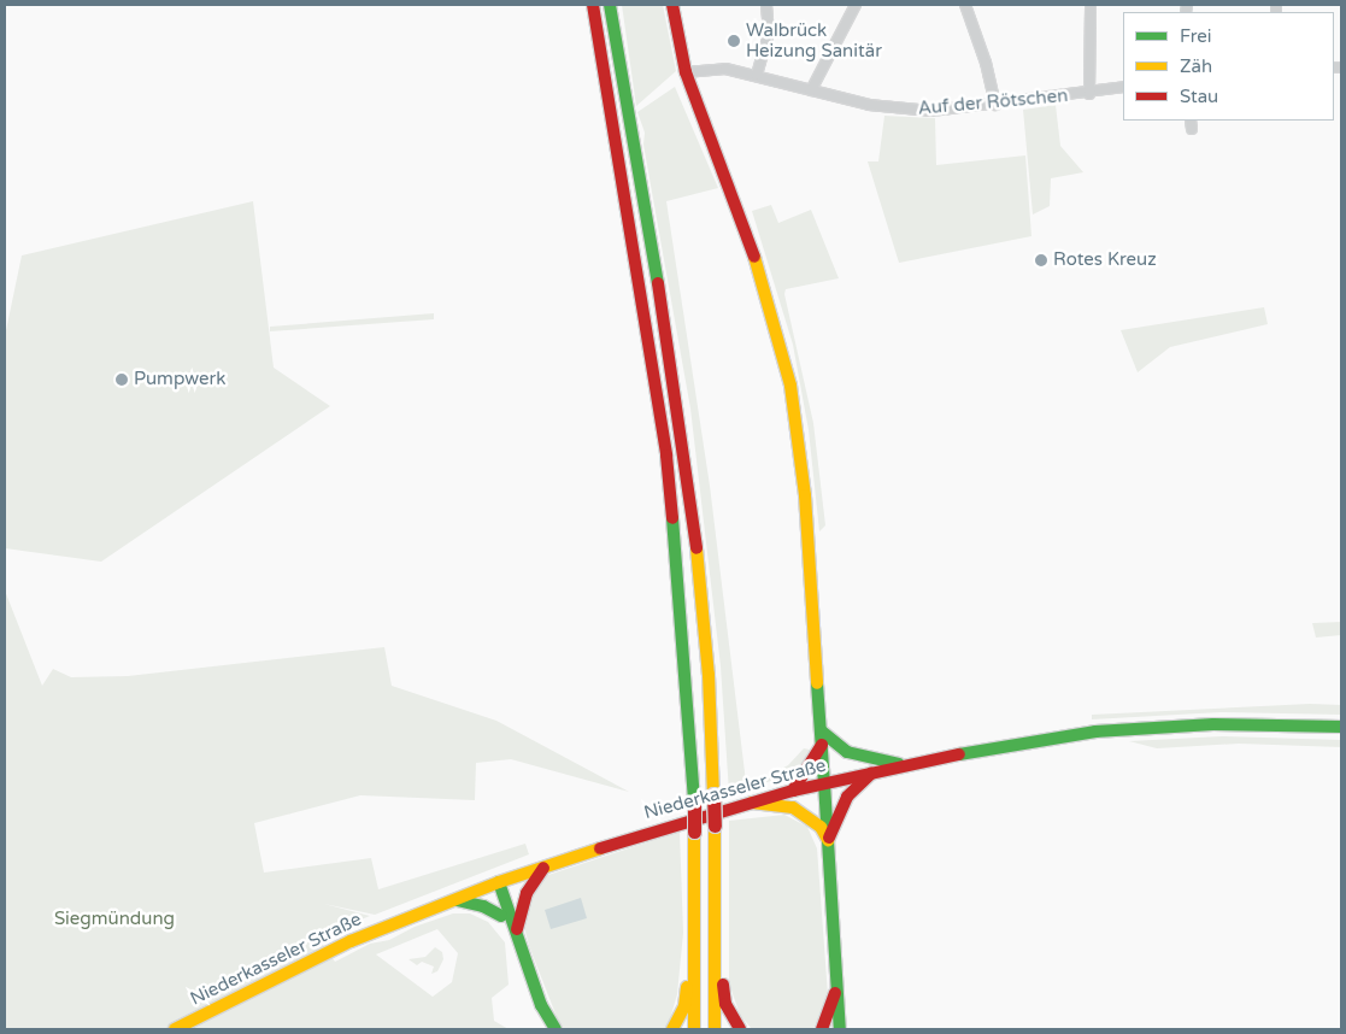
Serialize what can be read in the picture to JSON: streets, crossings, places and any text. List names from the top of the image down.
{
  "streets": {
    "main road": ["Niederkasseler Straße"],
    "street": ["Auf der Rötschen"]
  },
  "parks": ["Siegmündung"],
  "places": ["Walbrück Heizung Sanitär", "Rotes Kreuz", "Pumpwerk"],
  "legend": ["Frei", "Zäh", "Stau"]
}
